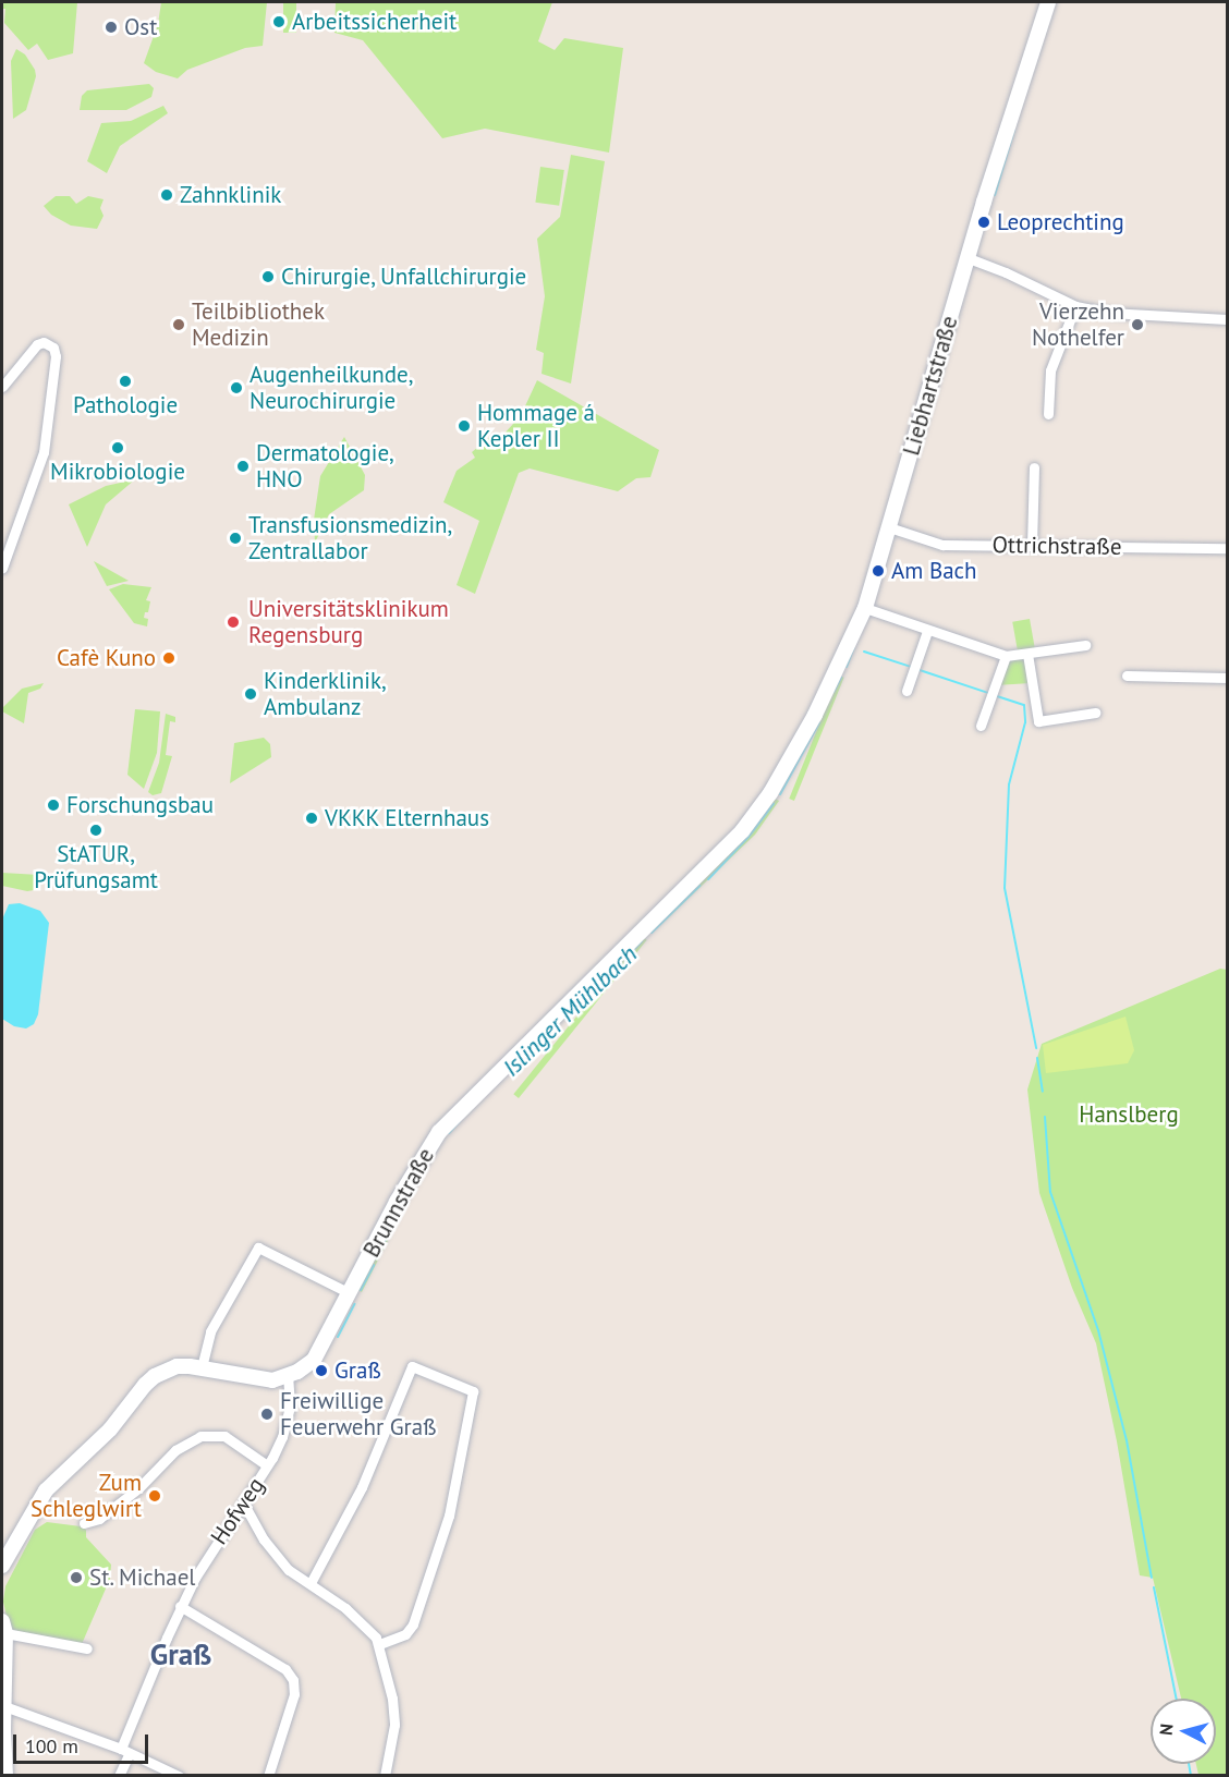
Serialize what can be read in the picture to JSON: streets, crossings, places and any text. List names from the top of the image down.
{
  "streets": {
    "street": [
      "Liebhartstraße",
      "Ottrichstraße",
      "Brunnstraße",
      "Hofweg"
    ]
  },
  "crossings": [
    ["Liebhartstraße", "Ottrichstraße"],
    ["Liebhartstraße", "Brunnstraße"],
    ["Brunnstraße", "Hofweg"]
  ],
  "districts": ["Graß"],
  "water": ["Islinger Mühlbach"],
  "parks": ["Hanslberg"],
  "places": [
    "Arbeitssicherheit",
    "Ost",
    "Zahnklinik",
    "Leoprechting",
    "Chirurgie, Unfallchirurgie",
    "Teilbibliothek Medizin",
    "Vierzehn Nothelfer",
    "Pathologie",
    "Augenheilkunde, Neurochirurgie",
    "Hommage á Kepler II",
    "Mikrobiologie",
    "Dermatologie, HNO",
    "Transfusionsmedizin, Zentrallabor",
    "Am Bach",
    "Universitätsklinikum Regensburg",
    "Cafè Kuno",
    "Kinderklinik, Ambulanz",
    "Forschungsbau",
    "VKKK Elternhaus",
    "StATUR, Prüfungsamt",
    "Graß",
    "Freiwillige Feuerwehr Graß",
    "Zum Schleglwirt",
    "St. Michael"
  ],
  "scale_bar": "100 m",
  "north": "left"
}
